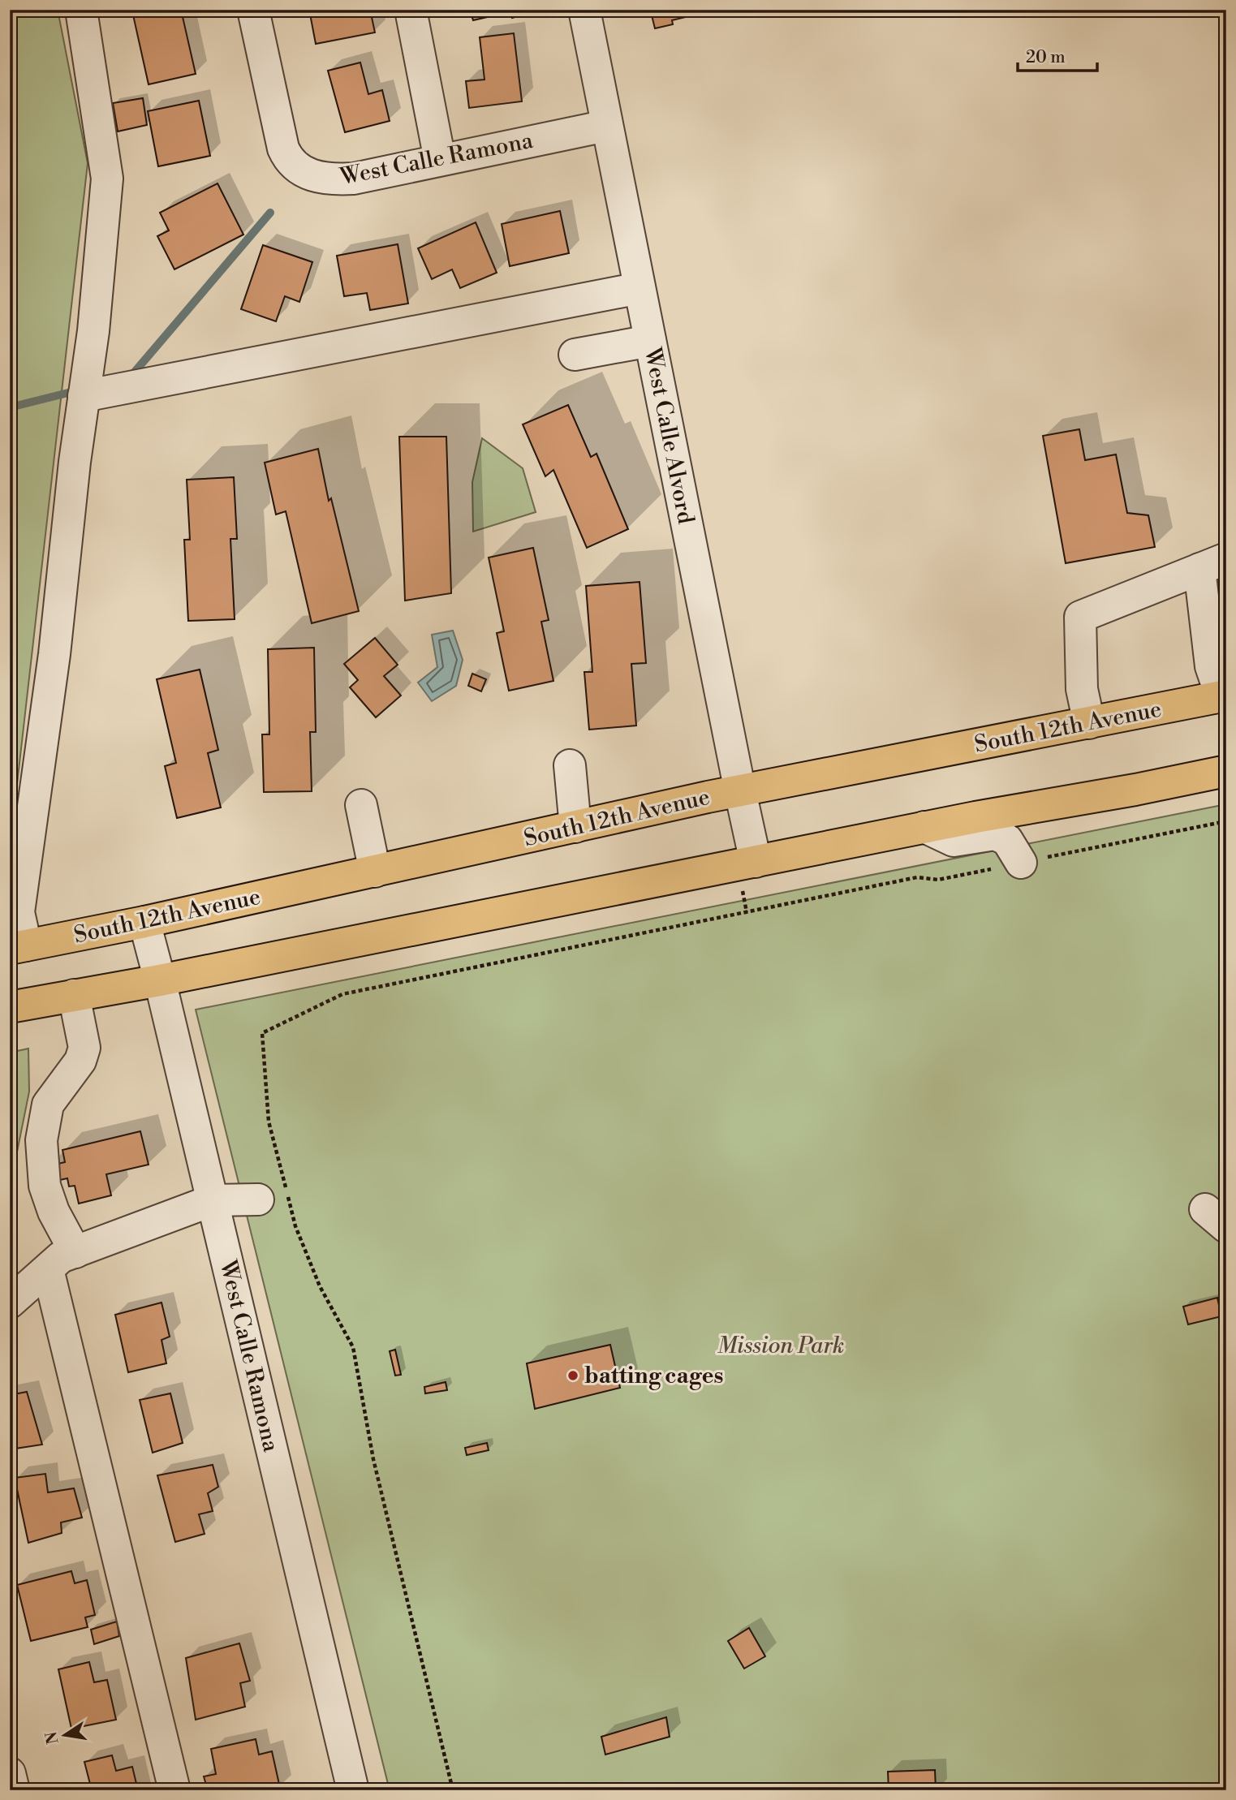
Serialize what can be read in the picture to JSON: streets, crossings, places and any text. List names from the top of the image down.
{
  "streets": {
    "main road": ["South 12th Avenue"],
    "street": ["West Calle Ramona", "West Calle Alvord"]
  },
  "crossings": [
    ["West Calle Ramona", "West Calle Alvord"],
    ["West Calle Ramona", "South 12th Avenue"],
    ["West Calle Alvord", "South 12th Avenue"]
  ],
  "parks": ["Mission Park"],
  "places": ["batting cages"],
  "scale_bar": "20 m",
  "north": "left"
}
